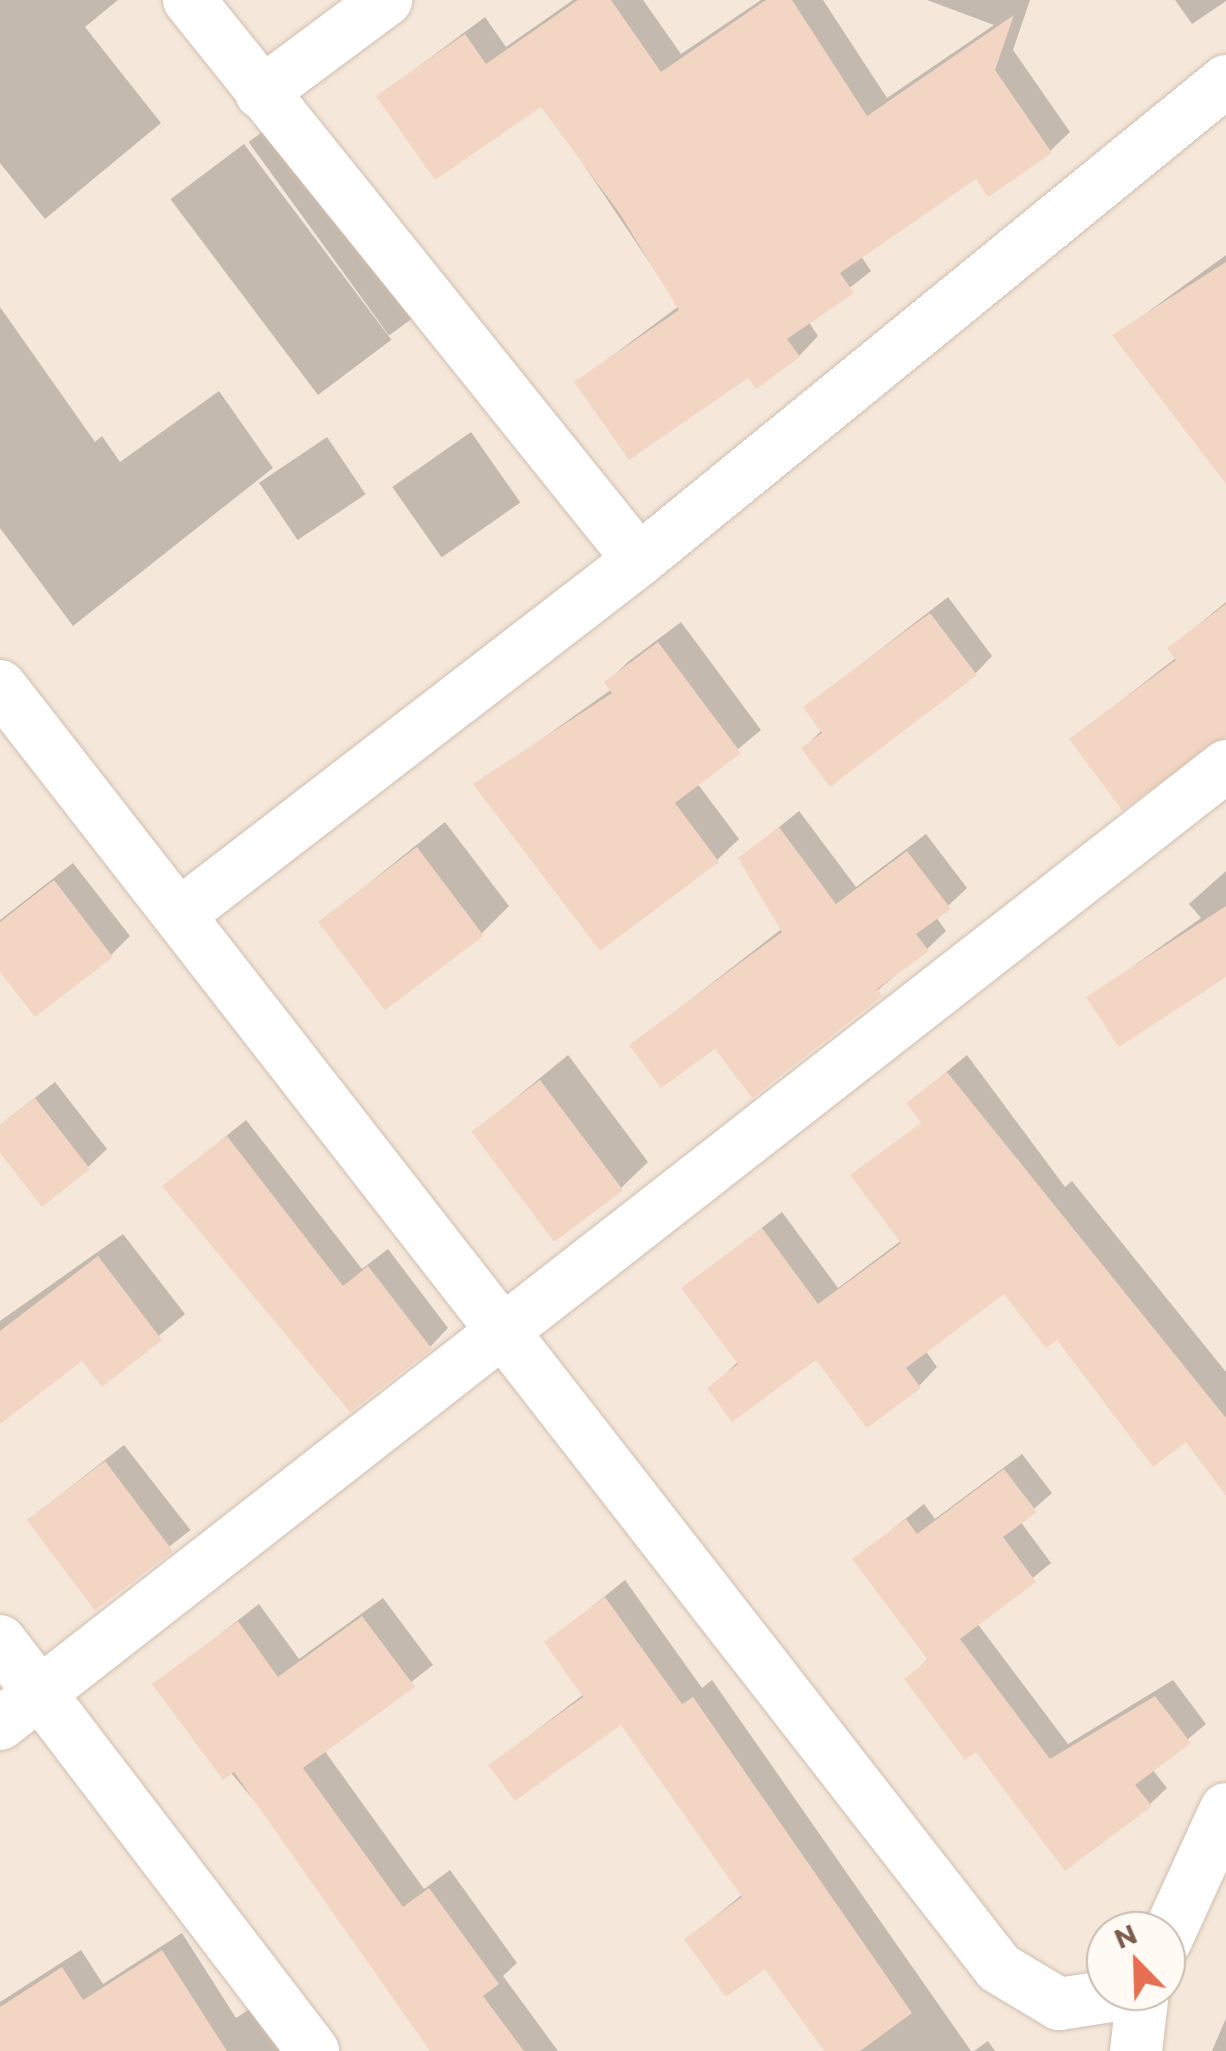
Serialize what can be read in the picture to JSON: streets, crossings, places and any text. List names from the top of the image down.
{
  "north": "top left"
}
